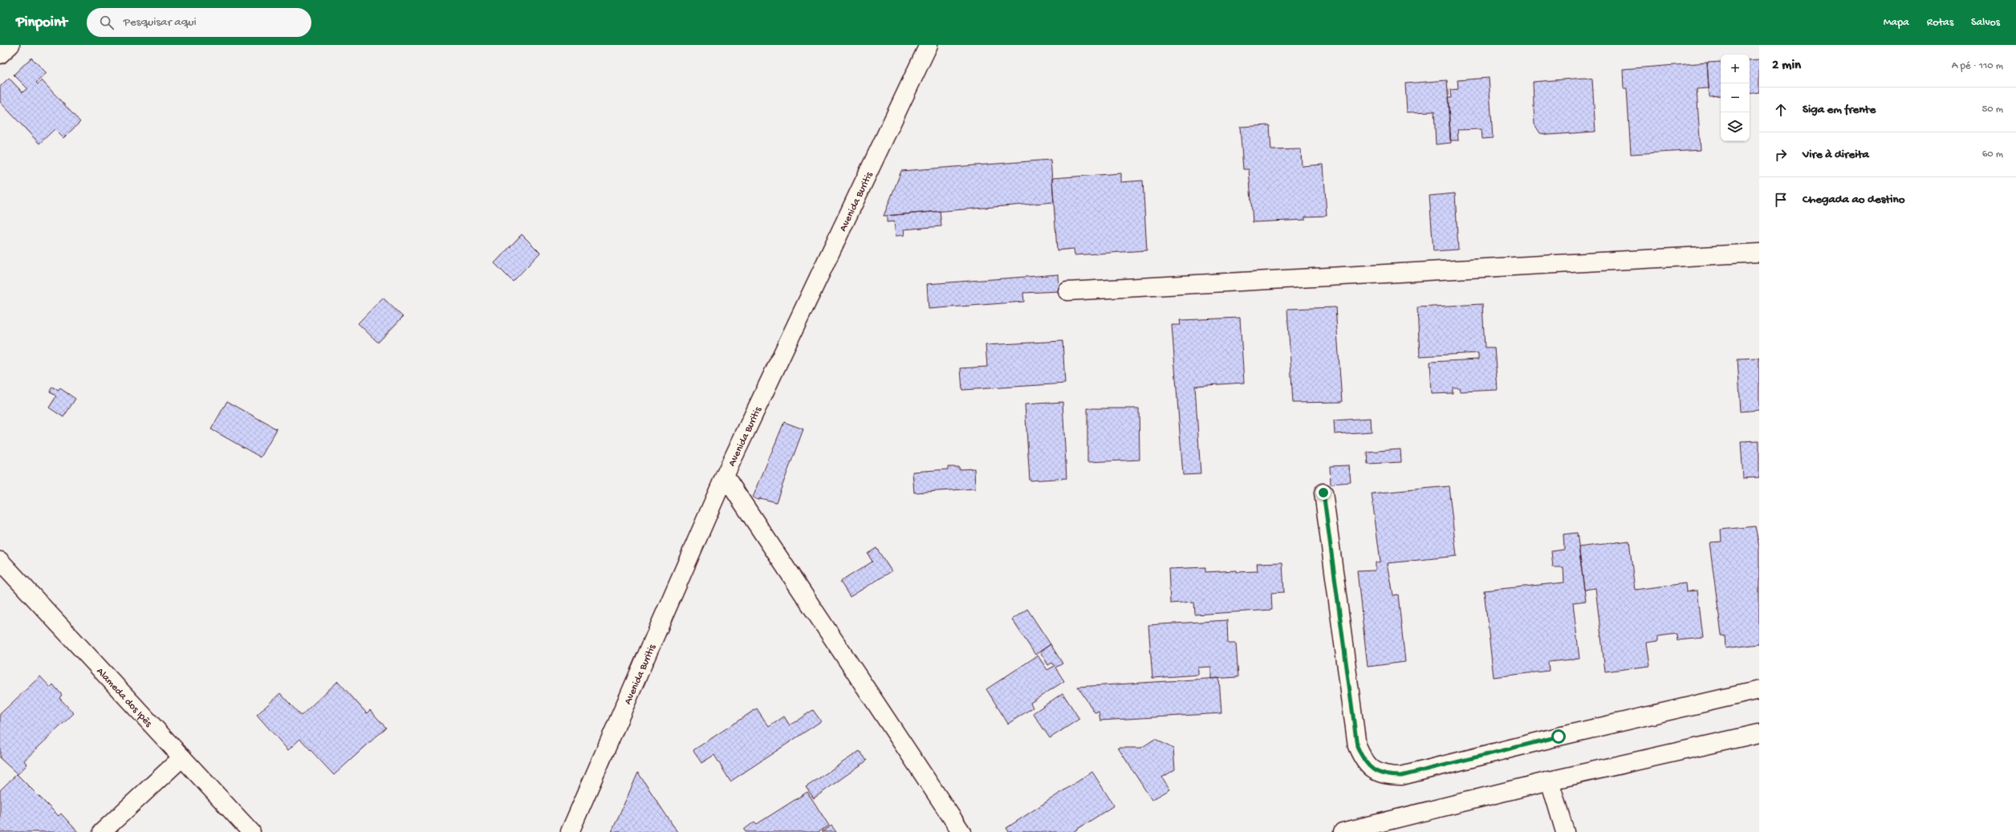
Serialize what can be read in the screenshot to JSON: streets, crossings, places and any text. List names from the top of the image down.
{
  "streets": {
    "street": ["Avenida Buritis", "Alameda dos Ipês"]
  },
  "page": {
    "header": "Pinpoint",
    "search": "Pesquisar aqui",
    "nav": ["Mapa", "Rotas", "Salvos"],
    "heading": ["2 min", "A pé · 110 m"],
    "map_buttons": ["+", "−"],
    "list": [
      ["Siga em frente", "50 m"],
      ["Vire à direita", "60 m"],
      "Chegada ao destino"
    ]
  }
}
